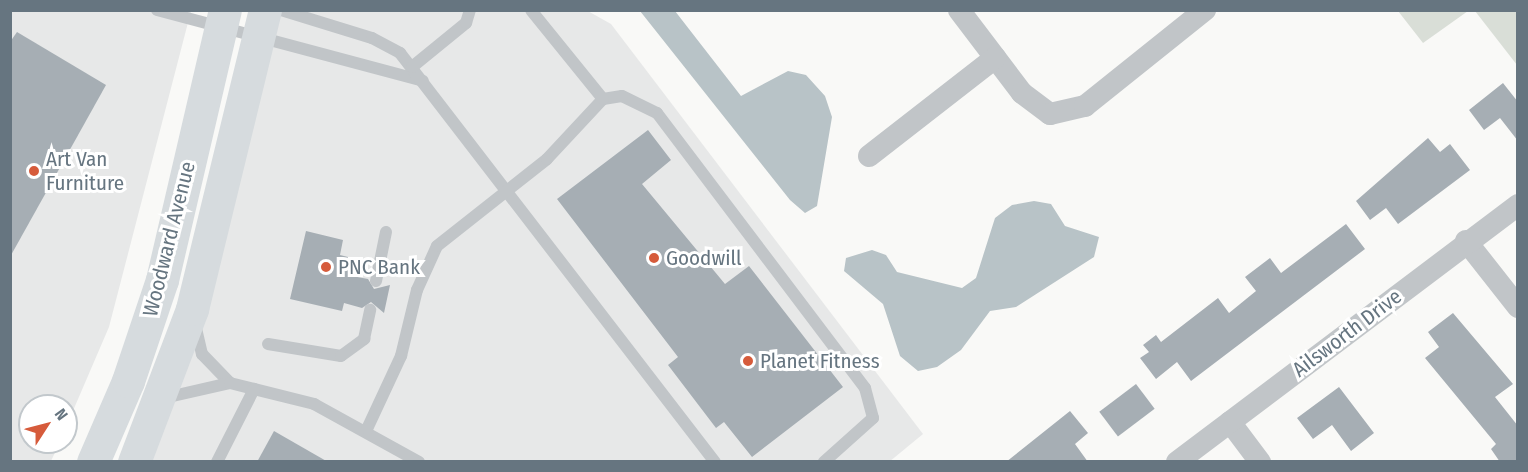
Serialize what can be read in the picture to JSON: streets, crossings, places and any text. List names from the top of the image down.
{
  "streets": {
    "main road": ["Woodward Avenue"],
    "street": ["Ailsworth Drive"]
  },
  "places": [
    "Art Van Furniture",
    "Goodwill",
    "PNC Bank",
    "Planet Fitness"
  ],
  "north": "top right"
}
